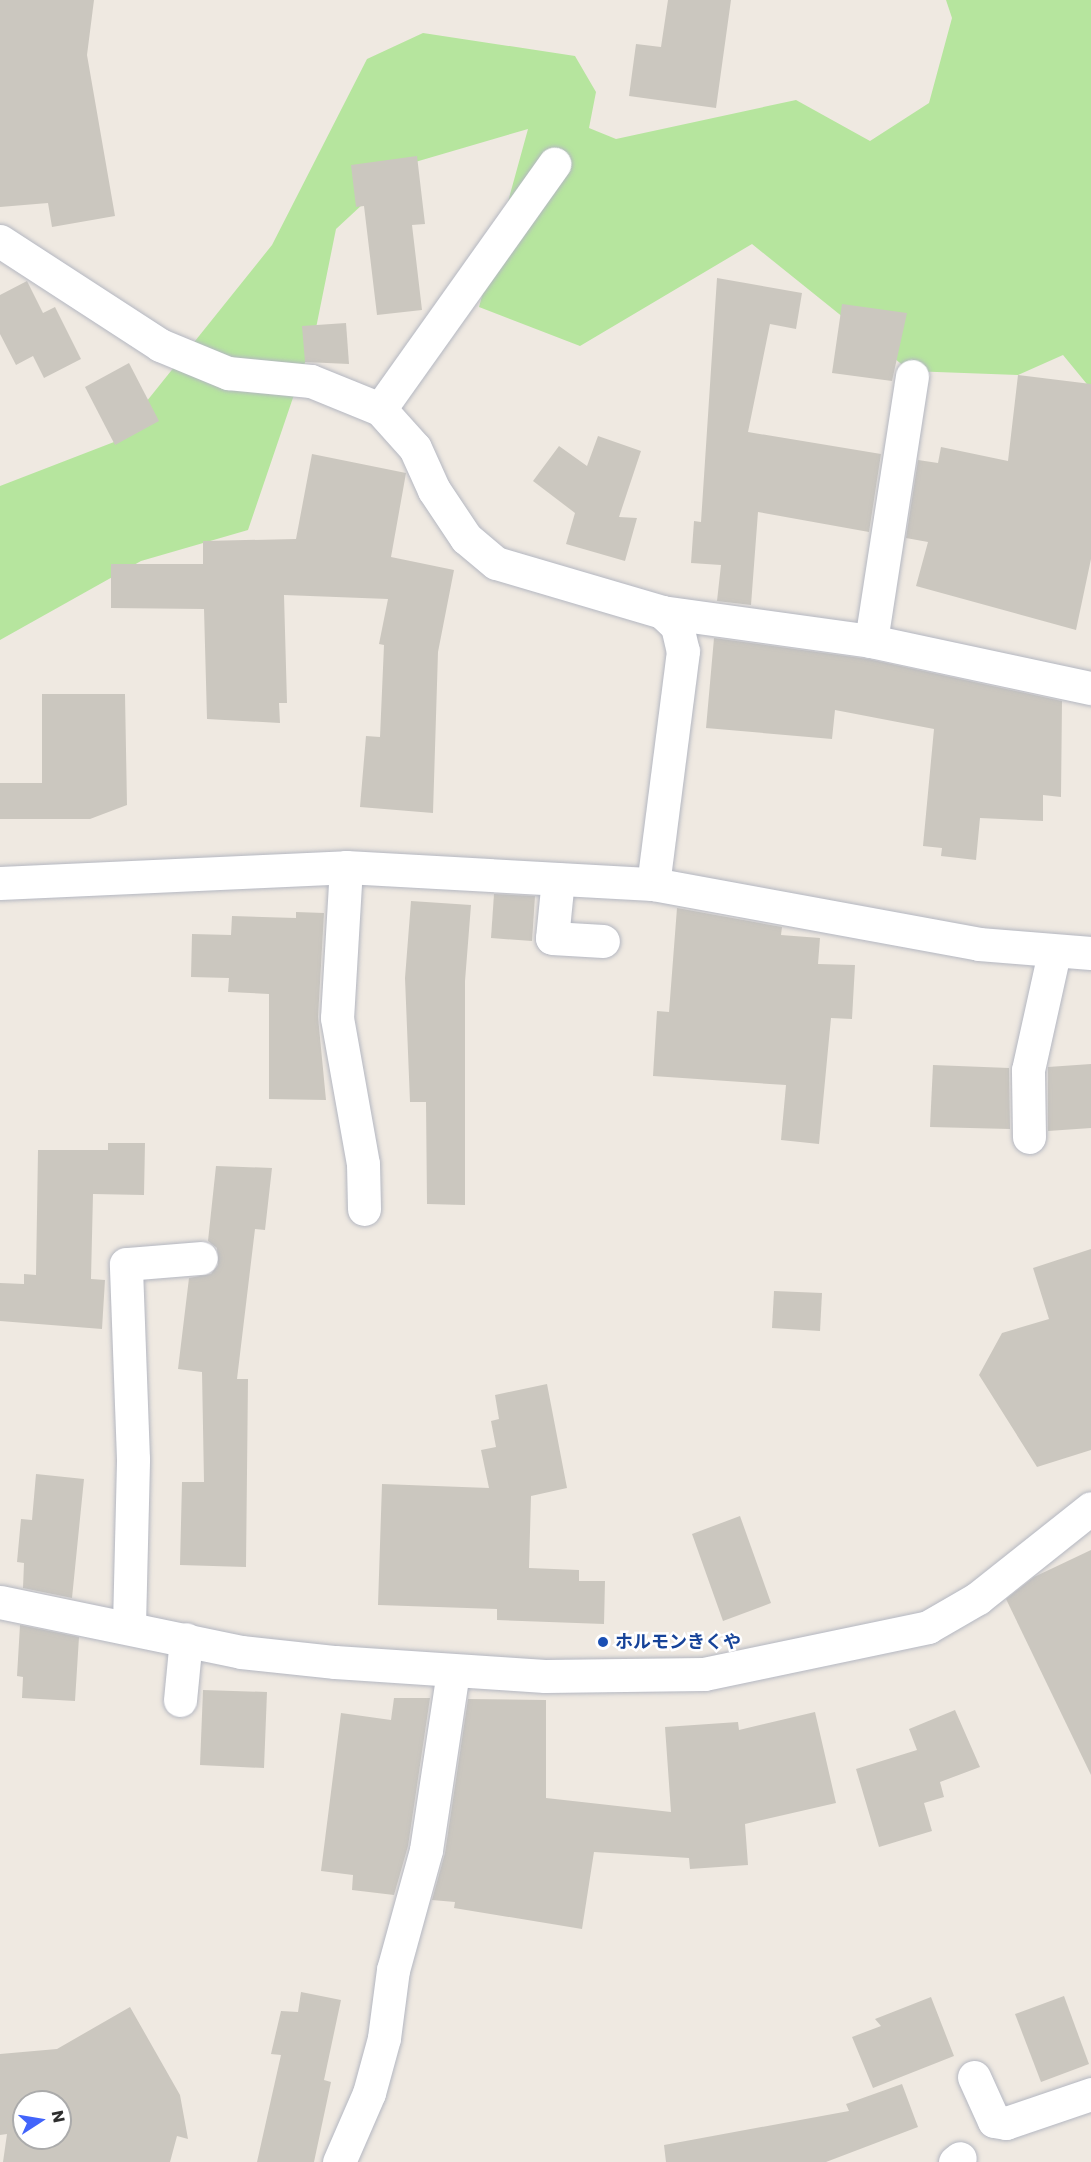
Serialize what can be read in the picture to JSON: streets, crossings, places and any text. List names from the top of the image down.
{
  "places": ["ホルモンきくや"],
  "north": "right"
}
